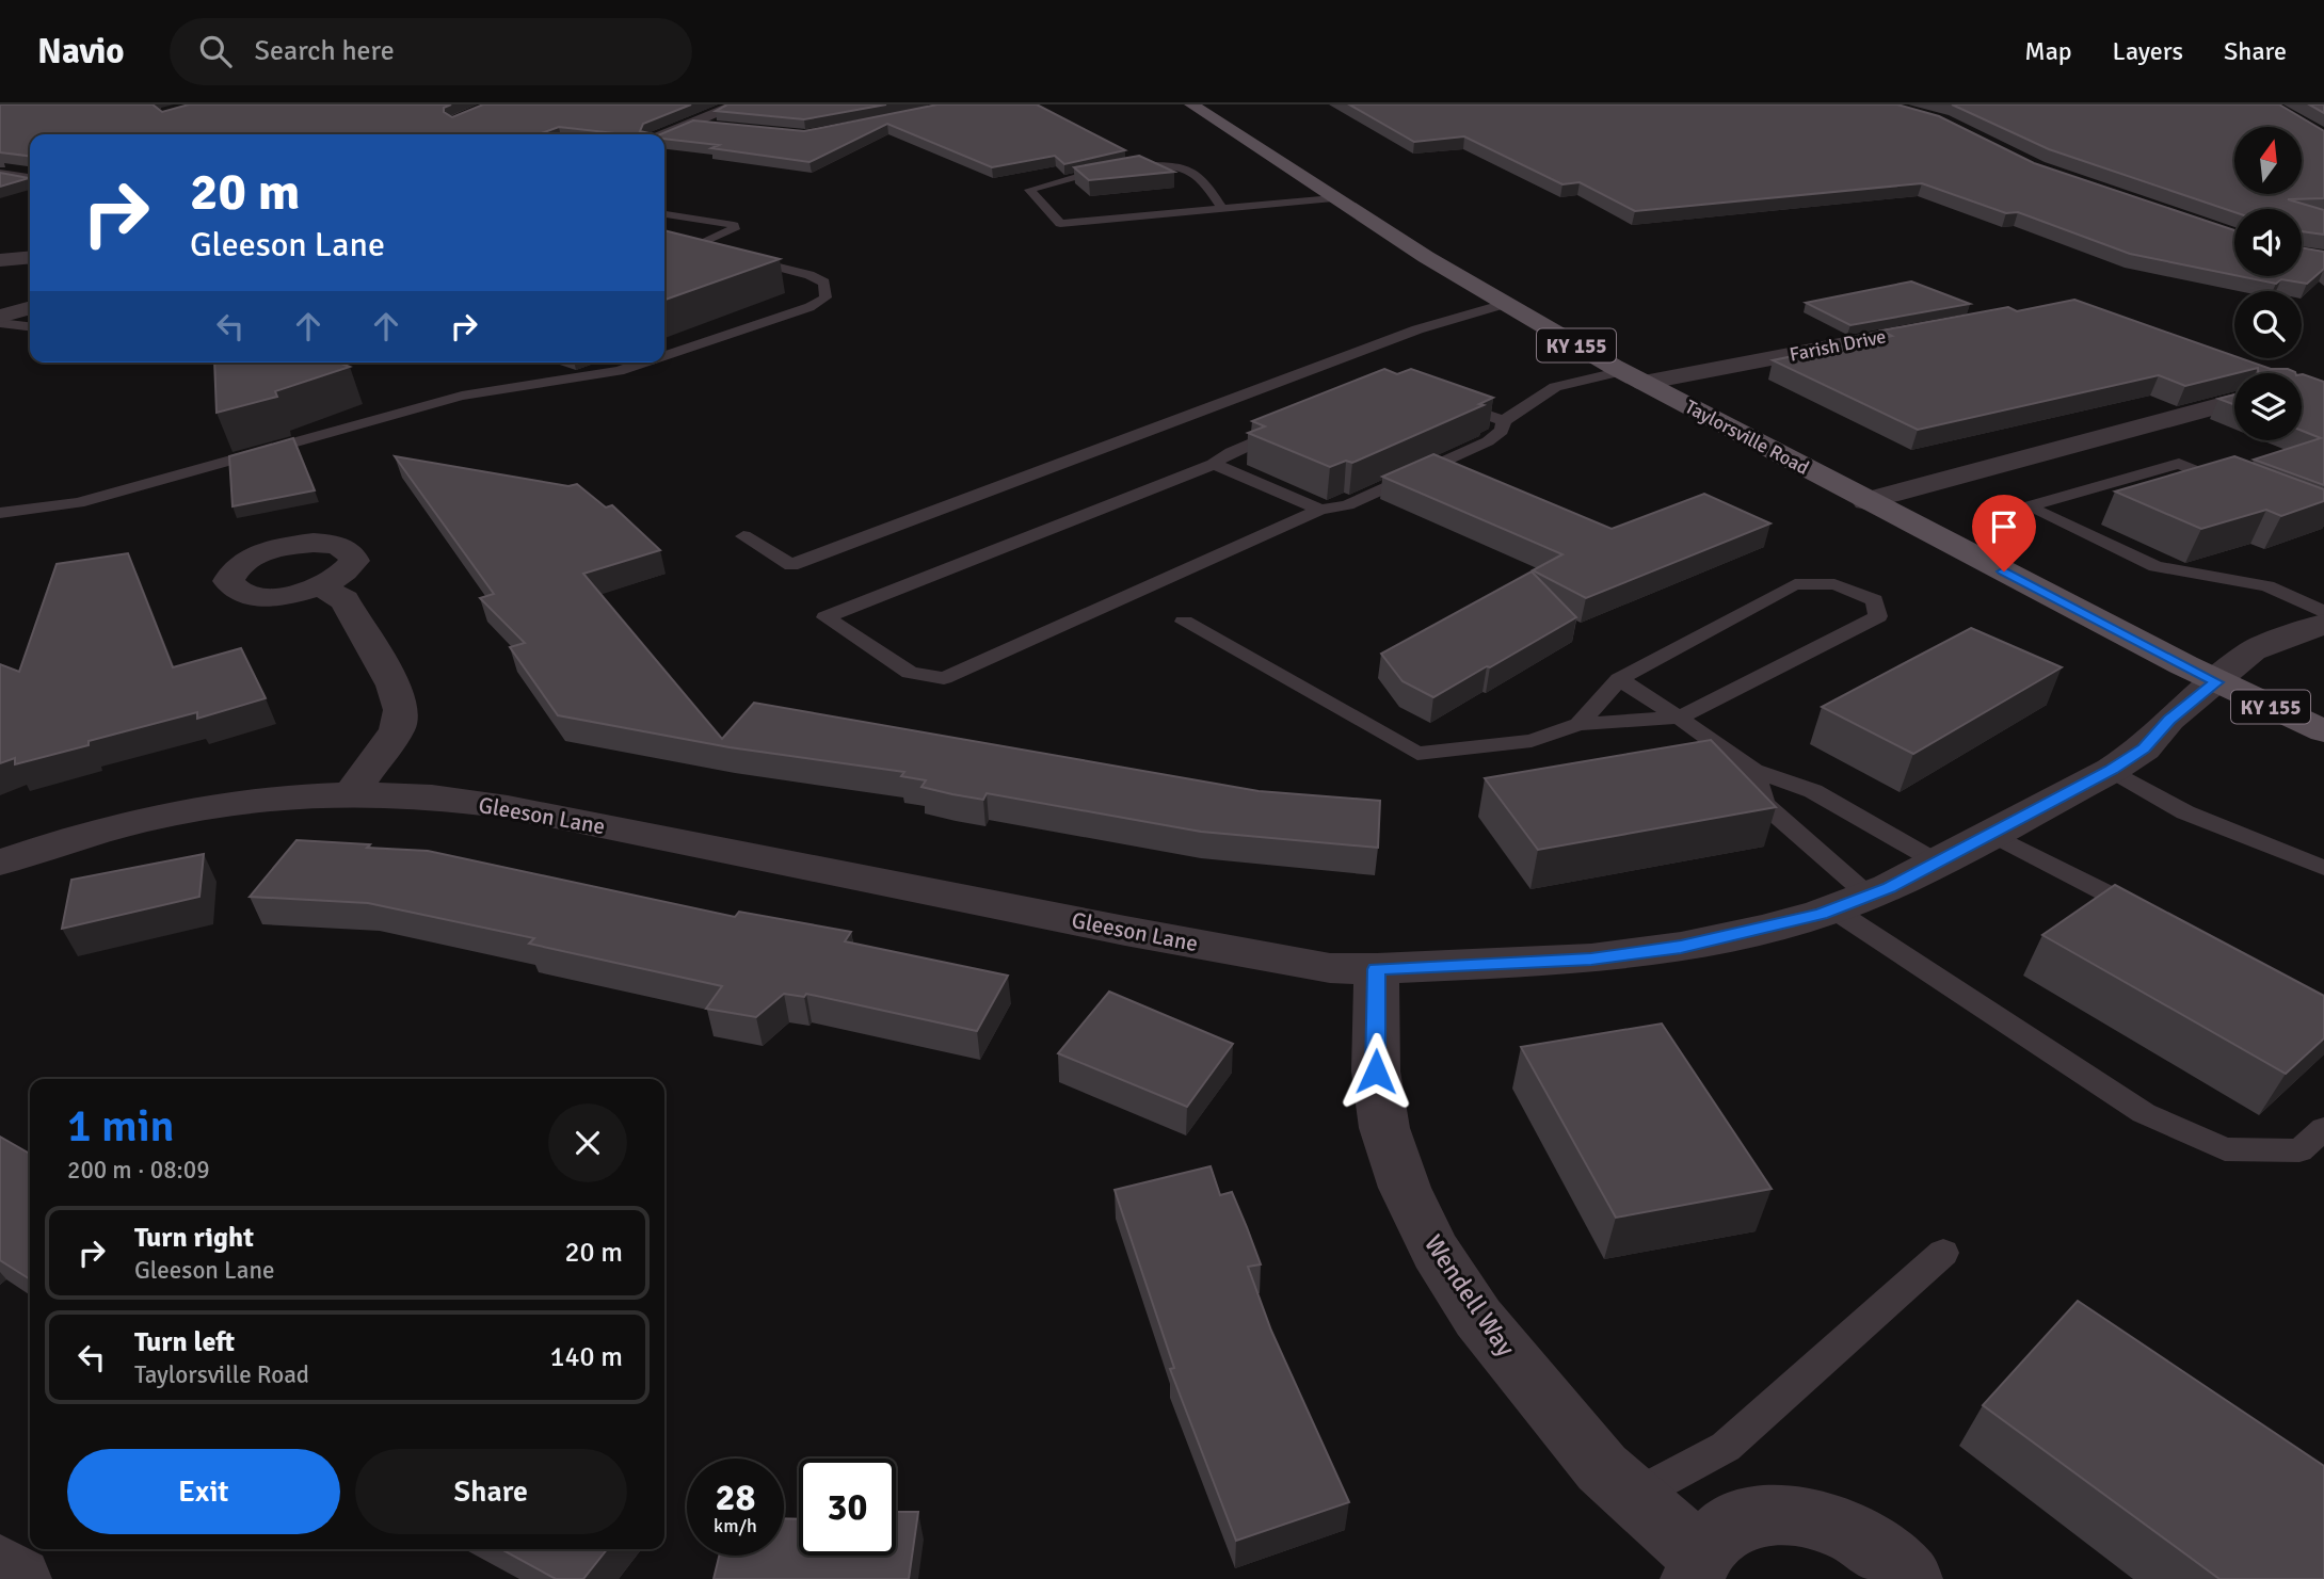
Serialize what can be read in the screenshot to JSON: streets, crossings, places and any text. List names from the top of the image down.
{
  "streets": {
    "main road": ["KY 155", "Taylorsville Road"],
    "street": ["Farish Drive", "Gleeson Lane", "Wendell Way"]
  },
  "crossings": [
    ["Farish Drive", "Taylorsville Road"],
    ["Taylorsville Road", "Gleeson Lane"],
    ["Gleeson Lane", "Wendell Way"]
  ],
  "north": "top",
  "page": {
    "header": "Navio",
    "search": "Search here",
    "nav": ["Map", "Layers", "Share"],
    "turn": ["20 m", "Gleeson Lane"],
    "heading": ["1 min", "200 m · 08:09"],
    "list": [
      {
        "name": "Turn right",
        "note": "Gleeson Lane",
        "value": "20 m"
      },
      {
        "name": "Turn left",
        "note": "Taylorsville Road",
        "value": "140 m"
      }
    ],
    "buttons": ["Exit", "Share"],
    "speed": "28 km/h",
    "limit": "30"
  }
}
